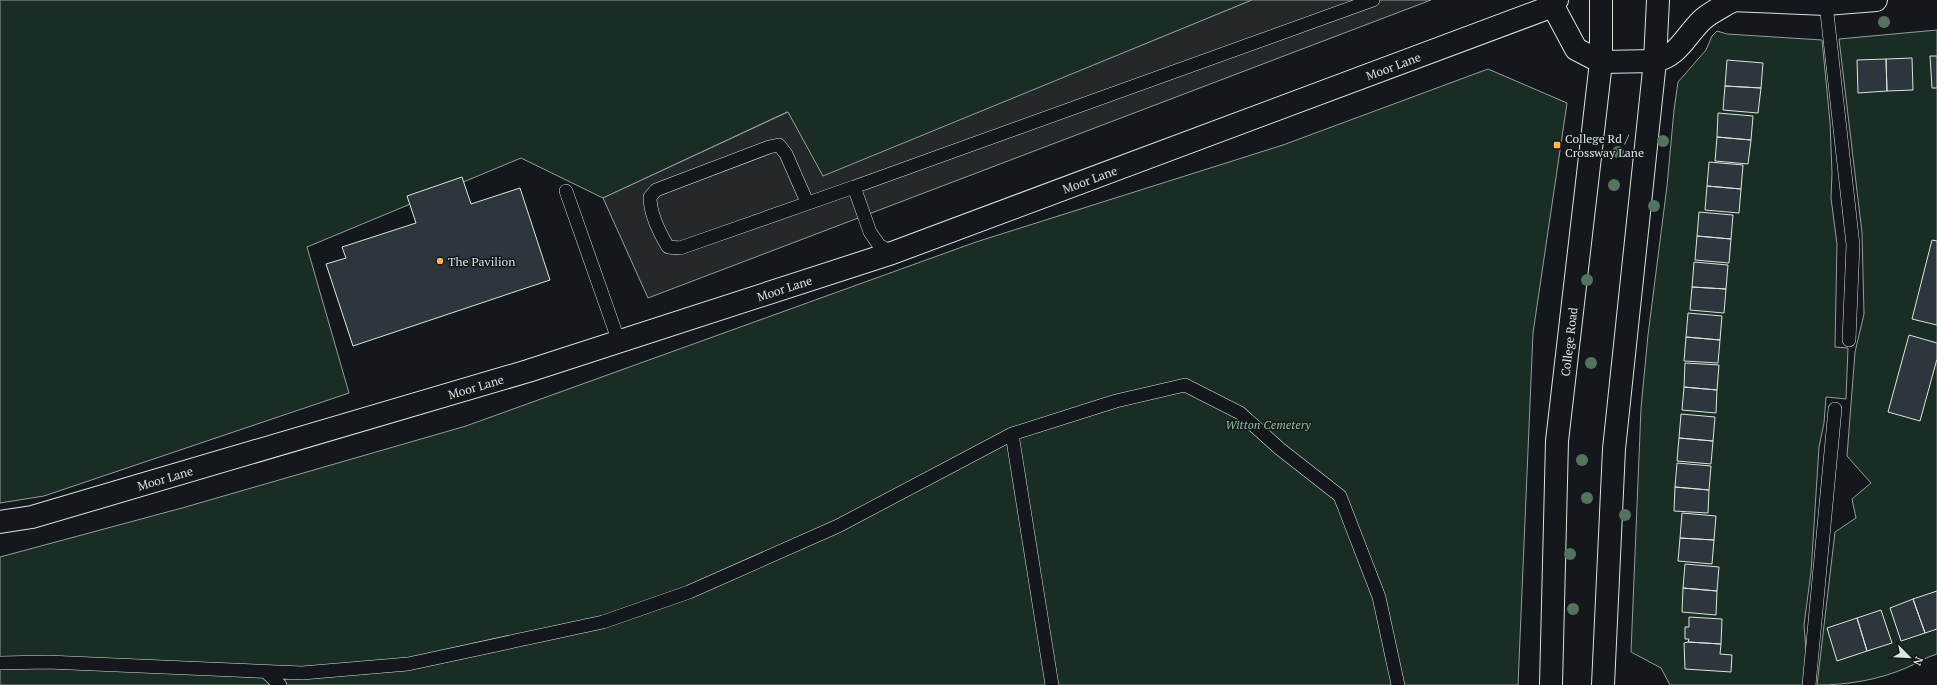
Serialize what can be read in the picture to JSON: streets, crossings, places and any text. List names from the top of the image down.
{
  "streets": {
    "street": ["Moor Lane", "College Road"]
  },
  "crossings": [
    ["Moor Lane", "College Road"]
  ],
  "parks": ["Witton Cemetery"],
  "places": {
    "transit": ["College Rd / Crossway Lane"],
    "other": ["The Pavilion"]
  },
  "north": "bottom right"
}
